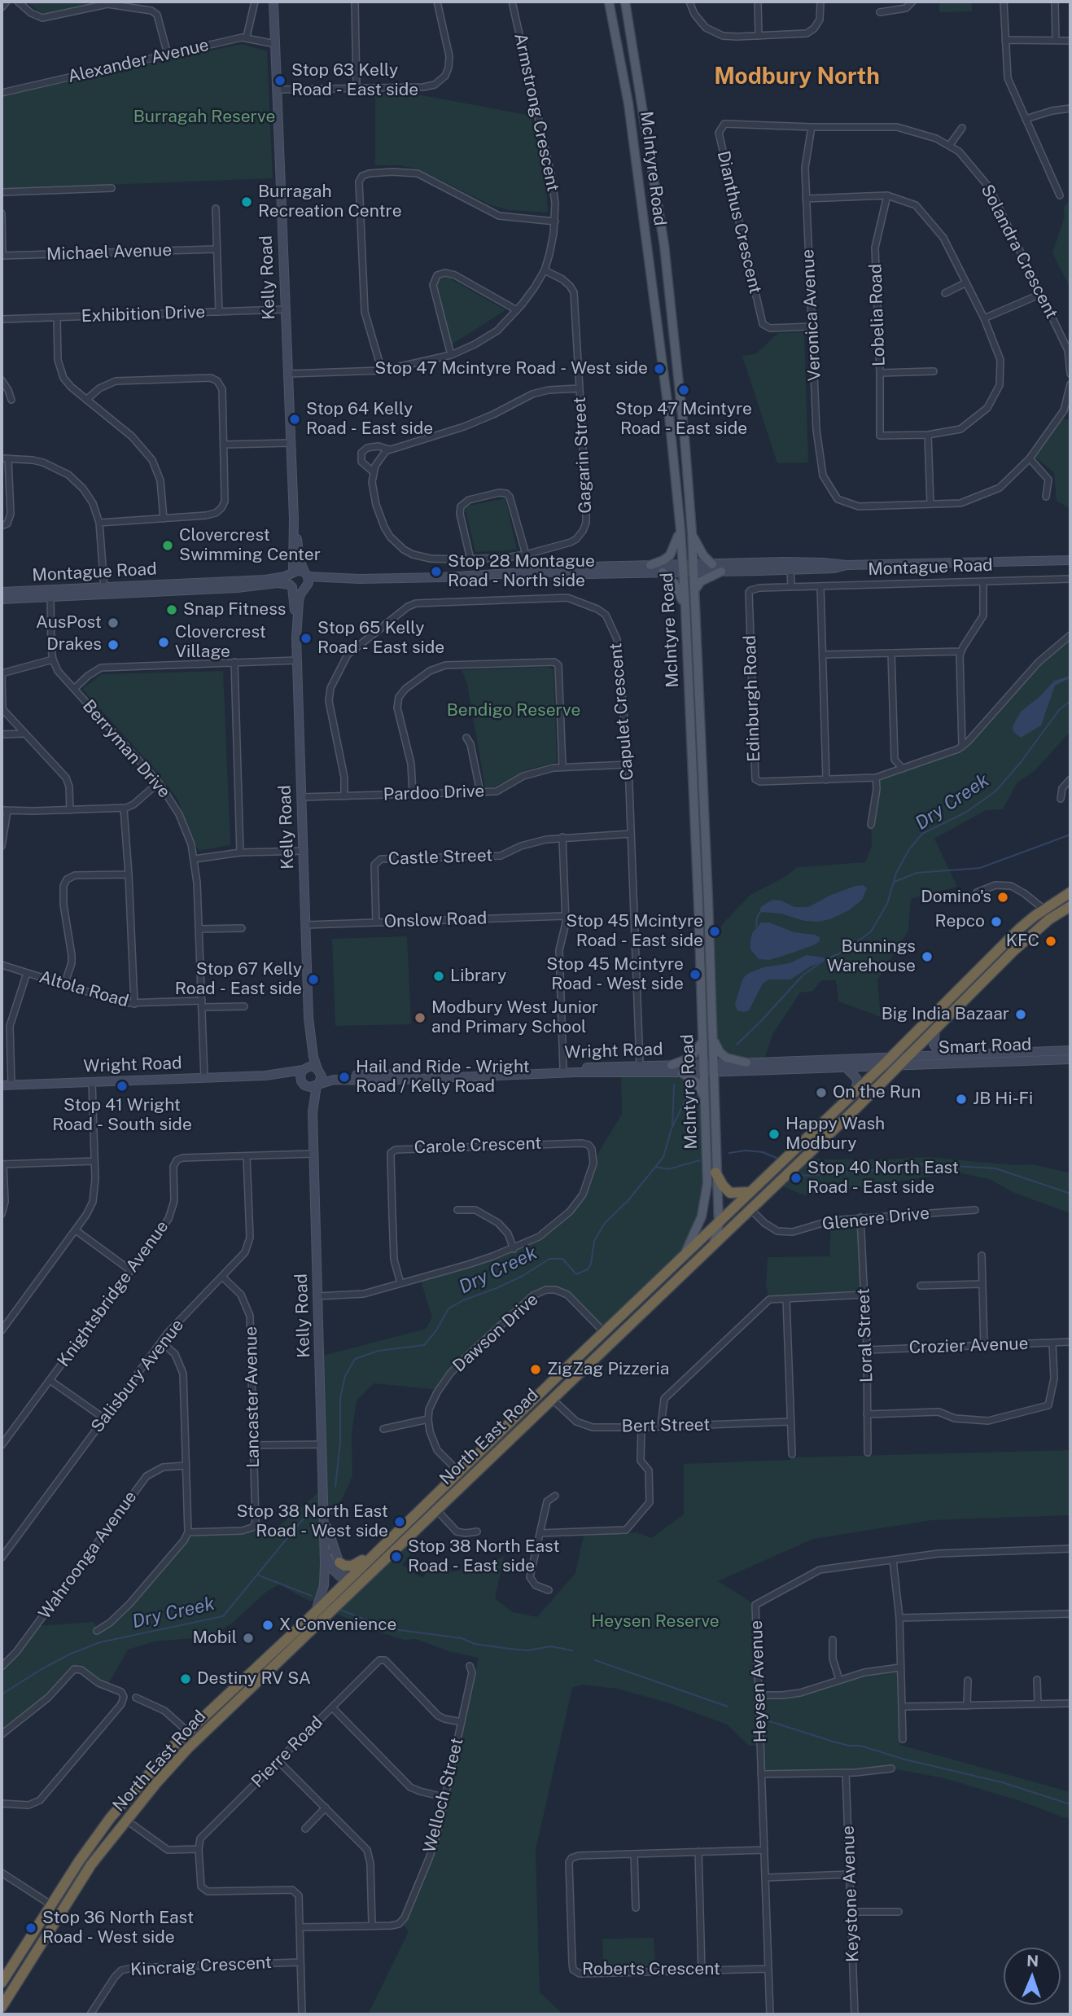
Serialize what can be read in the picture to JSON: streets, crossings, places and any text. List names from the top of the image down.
{
  "streets": {
    "highway": ["North East Road"],
    "main road": [
      "McIntyre Road",
      "Kelly Road",
      "Montague Road",
      "Smart Road",
      "Wright Road"
    ],
    "street": [
      "Alexander Avenue",
      "Armstrong Crescent",
      "Dianthus Crescent",
      "Solandra Crescent",
      "Michael Avenue",
      "Exhibition Drive",
      "Veronica Avenue",
      "Lobelia Road",
      "Gagarin Street",
      "Edinburgh Road",
      "Capulet Crescent",
      "Berryman Drive",
      "Pardoo Drive",
      "Castle Street",
      "Onslow Road",
      "Altola Road",
      "Carole Crescent",
      "Glenere Drive",
      "Knightsbridge Avenue",
      "Dawson Drive",
      "Loral Street",
      "Crozier Avenue",
      "Salisbury Avenue",
      "Lancaster Avenue",
      "Bert Street",
      "Wahroonga Avenue",
      "Heysen Avenue",
      "Pierre Road",
      "Welloch Street",
      "Keystone Avenue",
      "Kincraig Crescent",
      "Roberts Crescent"
    ]
  },
  "crossings": [
    ["Alexander Avenue", "Kelly Road"],
    ["Armstrong Crescent", "Kelly Road"],
    ["Armstrong Crescent", "Gagarin Street"],
    ["McIntyre Road", "Montague Road"],
    ["McIntyre Road", "Wright Road"],
    ["McIntyre Road", "North East Road"],
    ["Dianthus Crescent", "Solandra Crescent"],
    ["Dianthus Crescent", "Veronica Avenue"],
    ["Solandra Crescent", "Veronica Avenue"],
    ["Kelly Road", "Exhibition Drive"],
    ["Kelly Road", "Montague Road"],
    ["Kelly Road", "Pardoo Drive"],
    ["Kelly Road", "Onslow Road"],
    ["Kelly Road", "Wright Road"],
    ["Kelly Road", "Knightsbridge Avenue"],
    ["Kelly Road", "North East Road"],
    ["Montague Road", "Edinburgh Road"],
    ["Montague Road", "Berryman Drive"],
    ["Capulet Crescent", "Pardoo Drive"],
    ["Capulet Crescent", "Castle Street"],
    ["Capulet Crescent", "Wright Road"],
    ["Berryman Drive", "Altola Road"],
    ["Berryman Drive", "Wright Road"],
    ["Castle Street", "Onslow Road"],
    ["Smart Road", "Wright Road"],
    ["Smart Road", "North East Road"],
    ["Wright Road", "North East Road"],
    ["Glenere Drive", "Loral Street"],
    ["Glenere Drive", "North East Road"],
    ["Knightsbridge Avenue", "Salisbury Avenue"],
    ["Dawson Drive", "North East Road"],
    ["Loral Street", "Crozier Avenue"],
    ["Salisbury Avenue", "Lancaster Avenue"],
    ["Bert Street", "North East Road"],
    ["Heysen Avenue", "Roberts Crescent"]
  ],
  "districts": ["Modbury North"],
  "water": ["Dry Creek"],
  "parks": ["Burragah Reserve", "Bendigo Reserve", "Heysen Reserve"],
  "places": [
    "Stop 63 Kelly Road - East side",
    "Burragah Recreation Centre",
    "Stop 47 Mcintyre Road - West side",
    "Stop 47 Mcintyre Road - East side",
    "Stop 64 Kelly Road - East side",
    "Clovercrest Swimming Center",
    "Stop 28 Montague Road - North side",
    "Snap Fitness",
    "AusPost",
    "Stop 65 Kelly Road - East side",
    "Clovercrest Village",
    "Drakes",
    "Domino's",
    "Repco",
    "Stop 45 Mcintyre Road - East side",
    "KFC",
    "Bunnings Warehouse",
    "Stop 45 Mcintyre Road - West side",
    "Library",
    "Stop 67 Kelly Road - East side",
    "Big India Bazaar",
    "Modbury West Junior and Primary School",
    "Hail and Ride - Wright Road / Kelly Road",
    "Stop 41 Wright Road - South side",
    "On the Run",
    "JB Hi-Fi",
    "Happy Wash Modbury",
    "Stop 40 North East Road - East side",
    "ZigZag Pizzeria",
    "Stop 38 North East Road - West side",
    "Stop 38 North East Road - East side",
    "X Convenience",
    "Mobil",
    "Destiny RV SA",
    "Stop 36 North East Road - West side"
  ],
  "north": "top"
}
